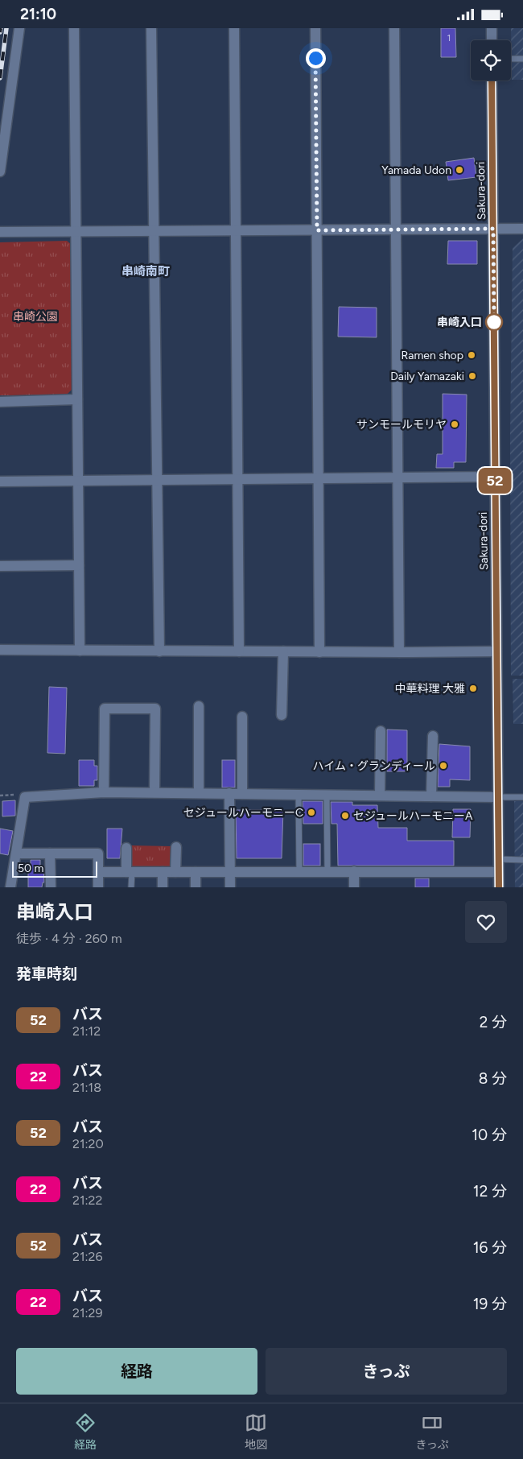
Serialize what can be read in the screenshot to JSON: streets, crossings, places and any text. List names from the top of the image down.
{
  "streets": {
    "street": ["Sakura-dori"]
  },
  "districts": ["串崎南町"],
  "parks": ["串崎公園"],
  "places": [
    "Yamada Udon",
    "串崎入口",
    "Ramen shop",
    "Daily Yamazaki",
    "サンモールモリヤ",
    "中華料理 大雅",
    "ハイム・グランディール",
    "セジュールハーモニーC",
    "セジュールハーモニーA"
  ],
  "lines": ["bus line 52"],
  "house_numbers": ["1"],
  "scale_bar": "50 m",
  "page": {
    "status": "21:10",
    "on_map": "52",
    "scale": "50 m",
    "heading": [
      ["串崎入口", "徒歩 · 4 分 · 260 m"],
      "発車時刻"
    ],
    "list": [
      {
        "mark": "52",
        "name": "バス",
        "note": "21:12",
        "value": "2 分"
      },
      {
        "mark": "22",
        "name": "バス",
        "note": "21:18",
        "value": "8 分"
      },
      {
        "mark": "52",
        "name": "バス",
        "note": "21:20",
        "value": "10 分"
      },
      {
        "mark": "22",
        "name": "バス",
        "note": "21:22",
        "value": "12 分"
      },
      {
        "mark": "52",
        "name": "バス",
        "note": "21:26",
        "value": "16 分"
      },
      {
        "mark": "22",
        "name": "バス",
        "note": "21:29",
        "value": "19 分"
      }
    ],
    "buttons": ["経路", "きっぷ"],
    "tabs": ["経路", "地図", "きっぷ"]
  }
}
